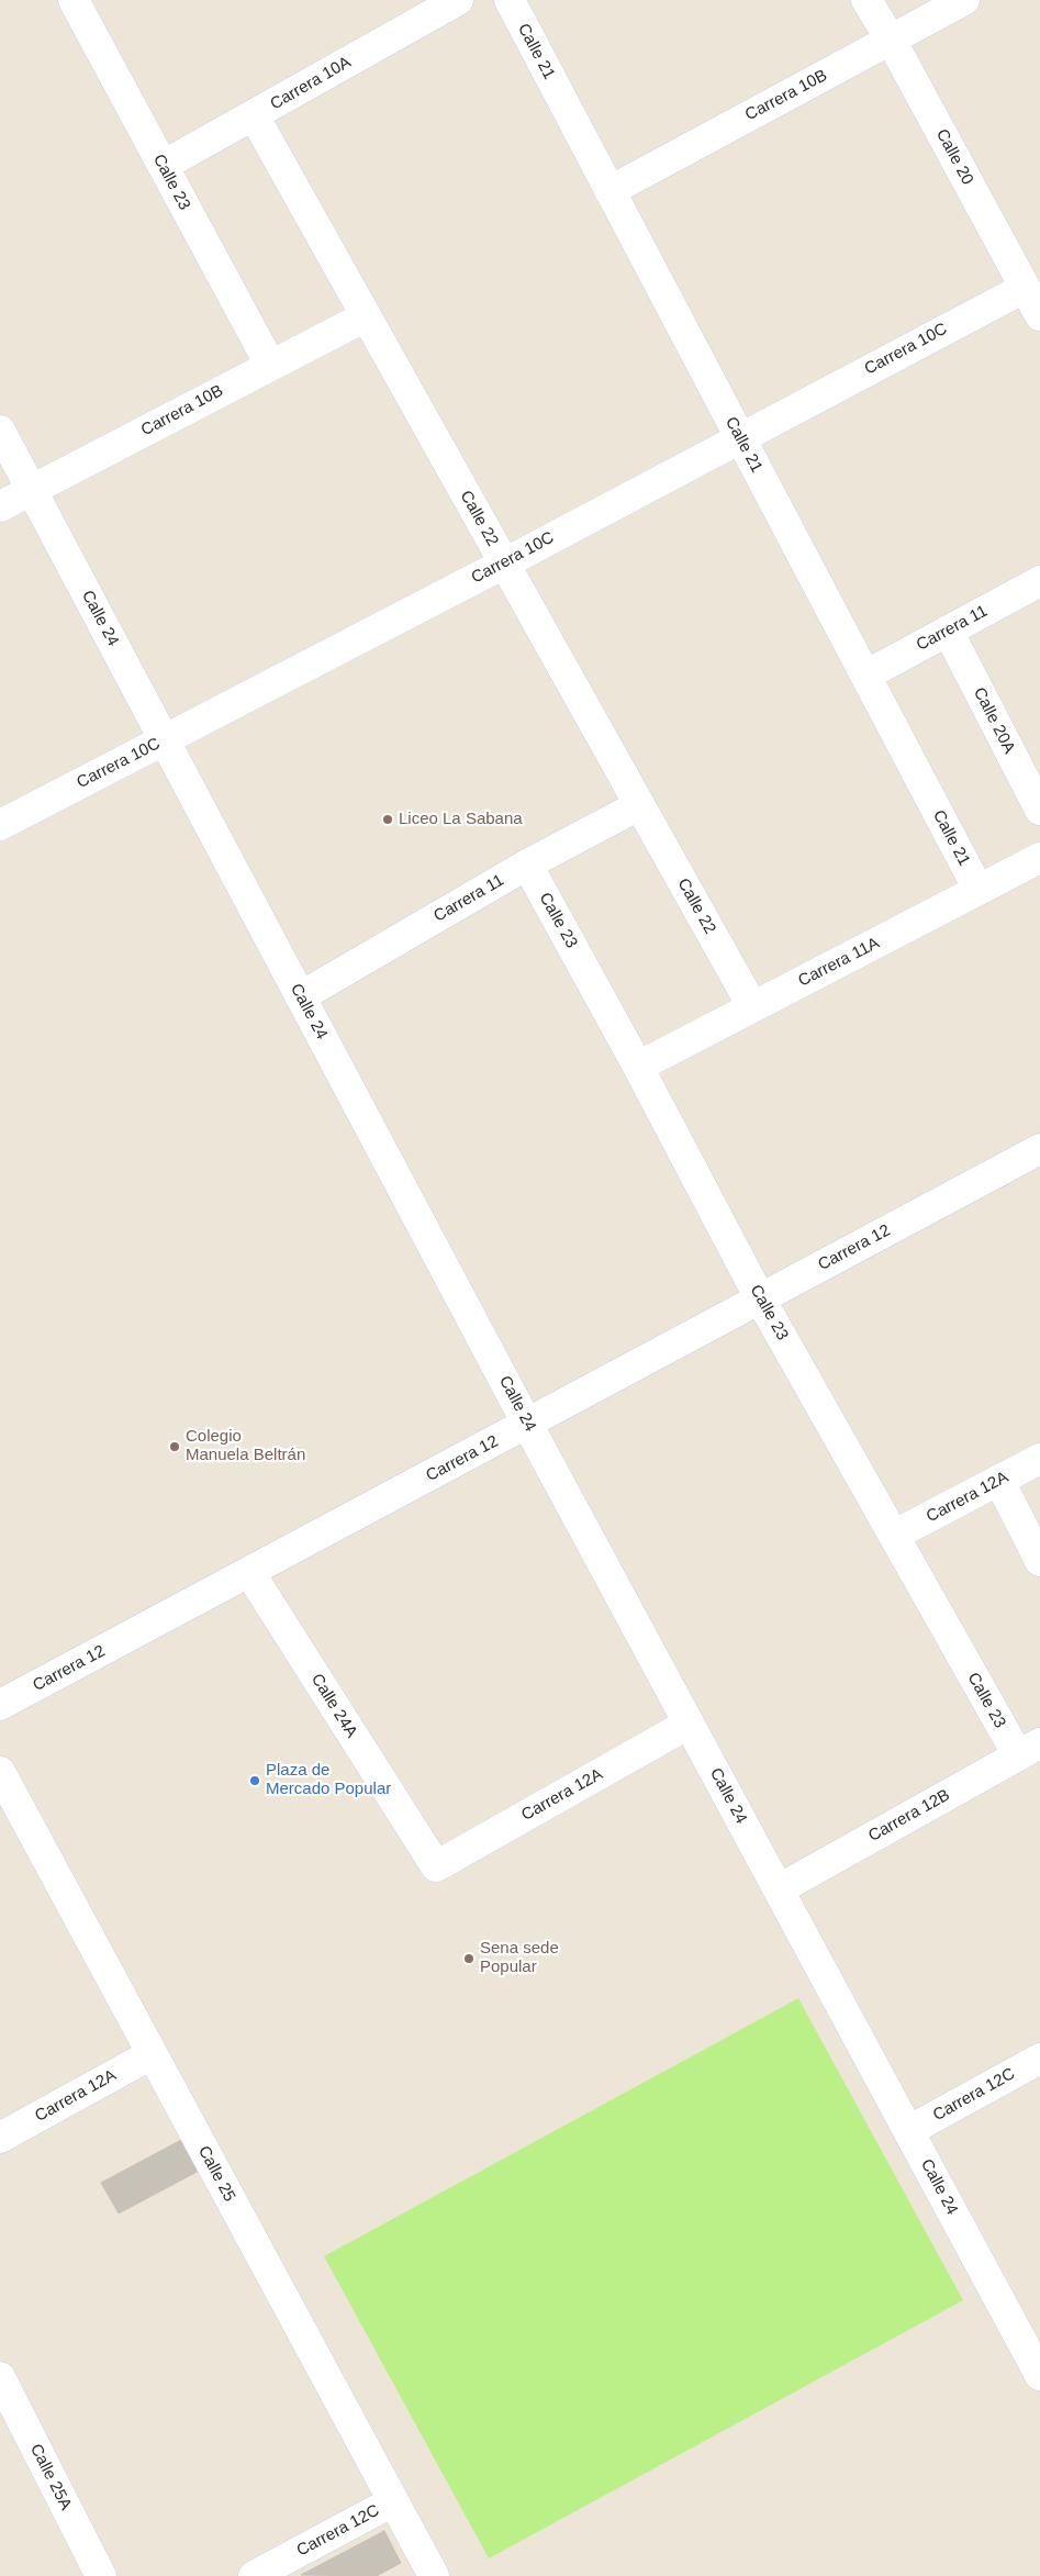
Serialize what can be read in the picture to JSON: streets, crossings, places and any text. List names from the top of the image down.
{
  "streets": {
    "street": [
      "Calle 21",
      "Carrera 10A",
      "Carrera 10B",
      "Calle 20",
      "Calle 23",
      "Carrera 10C",
      "Calle 22",
      "Calle 24",
      "Carrera 11",
      "Calle 20A",
      "Carrera 11A",
      "Carrera 12",
      "Carrera 12A",
      "Calle 24A",
      "Carrera 12B",
      "Carrera 12C",
      "Calle 25",
      "Calle 25A"
    ]
  },
  "crossings": [
    ["Calle 21", "Carrera 10B"],
    ["Calle 21", "Carrera 10C"],
    ["Calle 21", "Carrera 11"],
    ["Calle 21", "Carrera 11A"],
    ["Carrera 10A", "Calle 23"],
    ["Carrera 10A", "Calle 22"],
    ["Carrera 10B", "Calle 20"],
    ["Carrera 10B", "Calle 23"],
    ["Carrera 10B", "Calle 22"],
    ["Carrera 10B", "Calle 24"],
    ["Calle 20", "Carrera 10C"],
    ["Calle 23", "Carrera 11"],
    ["Calle 23", "Carrera 11A"],
    ["Calle 23", "Carrera 12"],
    ["Calle 23", "Carrera 12A"],
    ["Calle 23", "Carrera 12B"],
    ["Carrera 10C", "Calle 22"],
    ["Carrera 10C", "Calle 24"],
    ["Calle 22", "Carrera 11"],
    ["Calle 22", "Carrera 11A"],
    ["Calle 24", "Carrera 11"],
    ["Calle 24", "Carrera 12"],
    ["Calle 24", "Carrera 12A"],
    ["Calle 24", "Carrera 12B"],
    ["Calle 24", "Carrera 12C"],
    ["Carrera 11", "Calle 20A"],
    ["Carrera 12", "Calle 24A"],
    ["Carrera 12A", "Calle 24A"],
    ["Carrera 12A", "Calle 25"],
    ["Carrera 12C", "Calle 25"]
  ],
  "places": [
    "Liceo La Sabana",
    "Colegio Manuela Beltrán",
    "Plaza de Mercado Popular",
    "Sena sede Popular"
  ]
}
